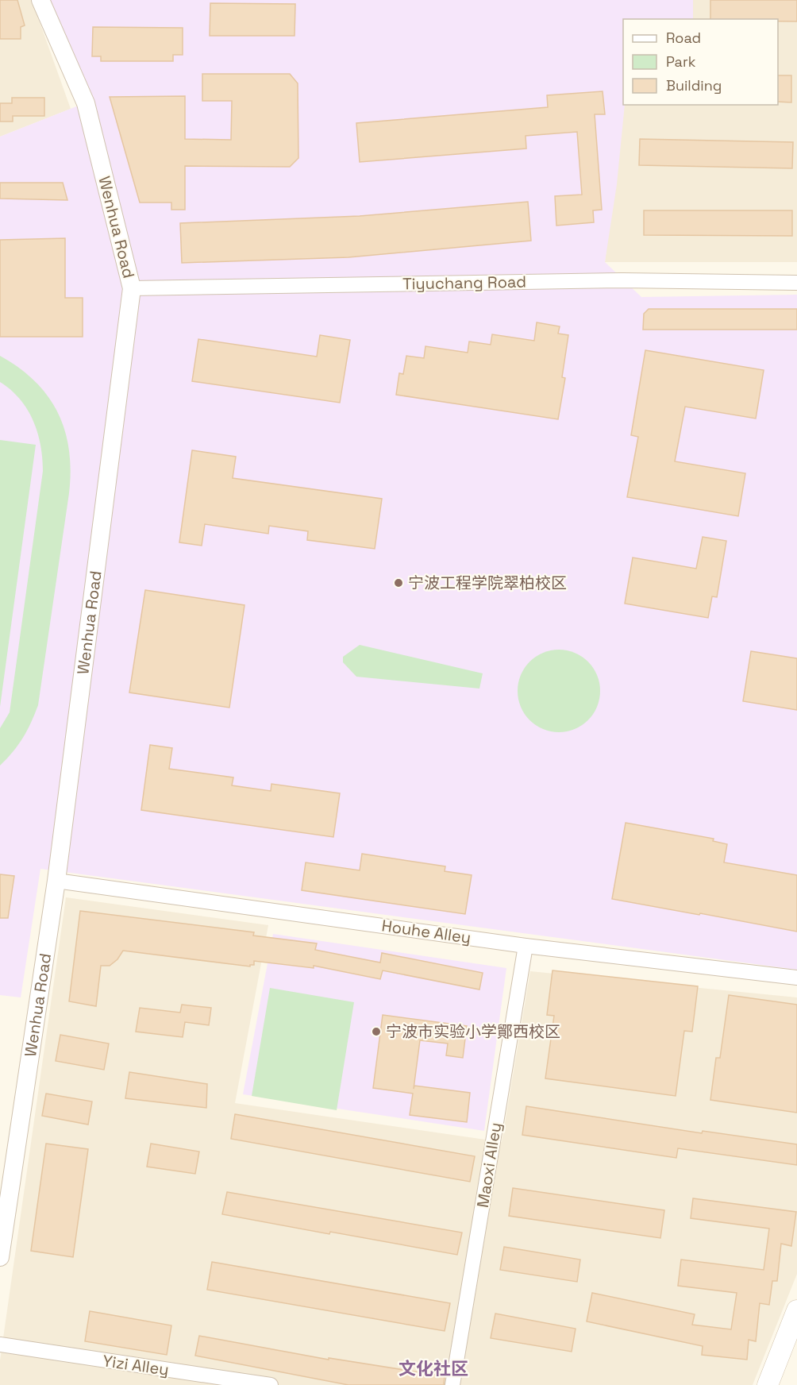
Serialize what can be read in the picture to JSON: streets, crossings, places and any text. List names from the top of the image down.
{
  "streets": {
    "street": [
      "Wenhua Road",
      "Tiyuchang Road",
      "Houhe Alley",
      "Maoxi Alley",
      "Yizi Alley"
    ]
  },
  "crossings": [
    ["Wenhua Road", "Tiyuchang Road"],
    ["Wenhua Road", "Houhe Alley"],
    ["Houhe Alley", "Maoxi Alley"]
  ],
  "districts": ["文化社区"],
  "places": ["宁波工程学院翠柏校区", "宁波市实验小学鄮西校区"],
  "legend": ["Road", "Park", "Building"]
}
